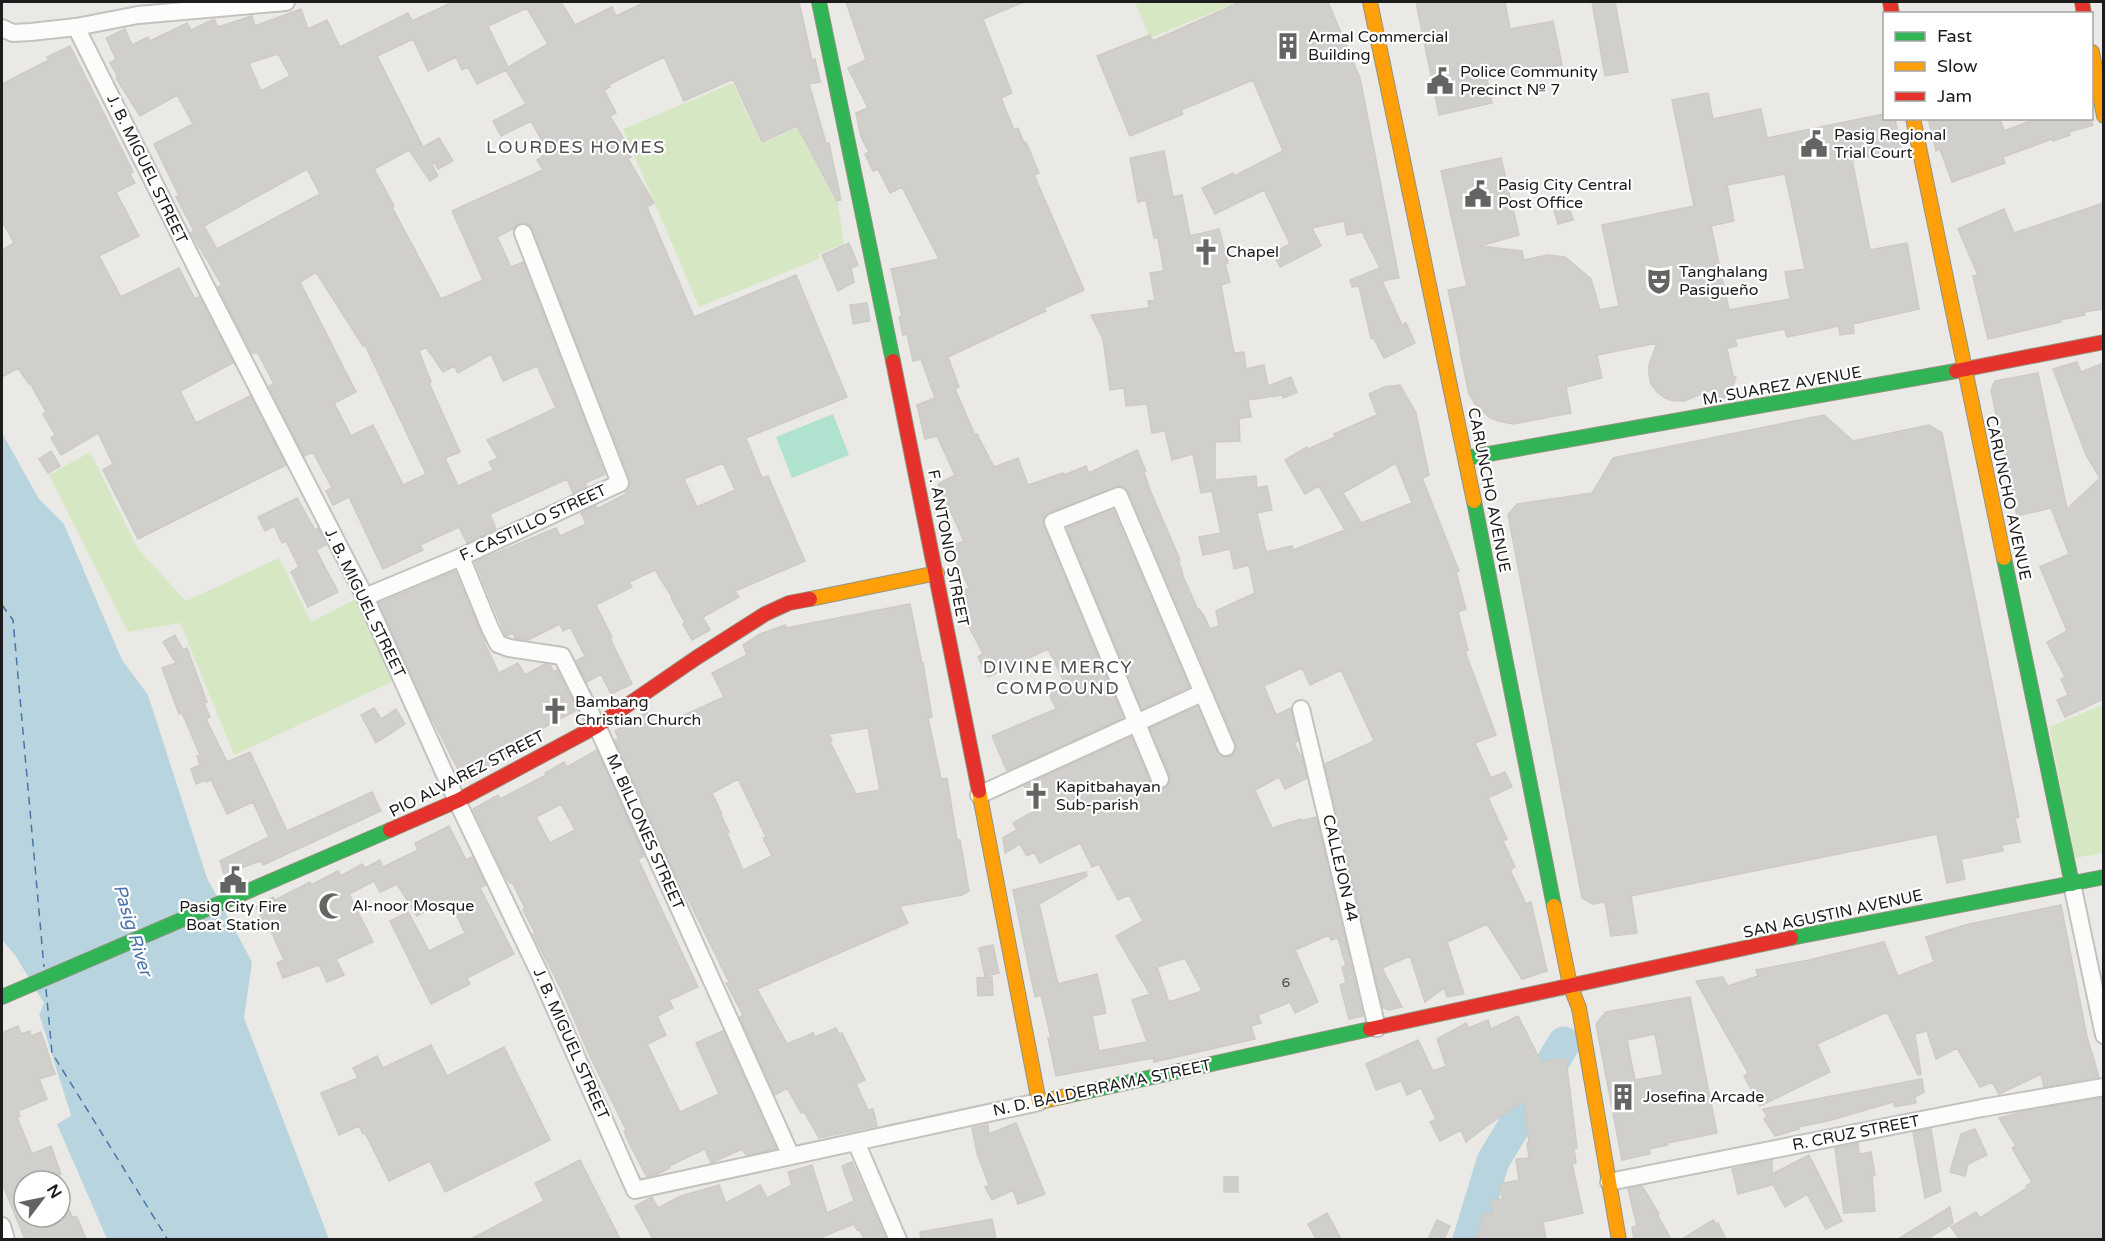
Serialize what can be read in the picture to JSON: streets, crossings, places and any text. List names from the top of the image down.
{
  "streets": {
    "street": [
      "J. B. MIGUEL STREET",
      "M. SUAREZ AVENUE",
      "CARUNCHO AVENUE",
      "F. CASTILLO STREET",
      "F. ANTONIO STREET",
      "PIO ALVAREZ STREET",
      "M. BILLONES STREET",
      "CALLEJON 44",
      "SAN AGUSTIN AVENUE",
      "N. D. BALDERRAMA STREET",
      "R. CRUZ STREET"
    ]
  },
  "crossings": [
    ["J. B. MIGUEL STREET", "F. CASTILLO STREET"],
    ["J. B. MIGUEL STREET", "PIO ALVAREZ STREET"],
    ["J. B. MIGUEL STREET", "N. D. BALDERRAMA STREET"],
    ["M. SUAREZ AVENUE", "CARUNCHO AVENUE"],
    ["CARUNCHO AVENUE", "SAN AGUSTIN AVENUE"],
    ["CARUNCHO AVENUE", "N. D. BALDERRAMA STREET"],
    ["F. CASTILLO STREET", "M. BILLONES STREET"],
    ["F. ANTONIO STREET", "PIO ALVAREZ STREET"],
    ["F. ANTONIO STREET", "N. D. BALDERRAMA STREET"],
    ["PIO ALVAREZ STREET", "M. BILLONES STREET"],
    ["M. BILLONES STREET", "N. D. BALDERRAMA STREET"],
    ["CALLEJON 44", "N. D. BALDERRAMA STREET"],
    ["SAN AGUSTIN AVENUE", "N. D. BALDERRAMA STREET"]
  ],
  "districts": ["LOURDES HOMES", "DIVINE MERCY COMPOUND"],
  "water": ["Pasig River"],
  "places": {
    "building": ["Armal Commercial Building", "Josefina Arcade"],
    "public building": [
      "Police Community Precinct № 7",
      "Pasig Regional Trial Court",
      "Pasig City Central Post Office",
      "Pasig City Fire Boat Station"
    ],
    "church": ["Chapel", "Bambang Christian Church", "Kapitbahayan Sub-parish"],
    "theatre": ["Tanghalang Pasigueño"],
    "mosque": ["Al-noor Mosque"]
  },
  "house_numbers": ["6"],
  "legend": ["Fast", "Slow", "Jam"],
  "north": "top right"
}
